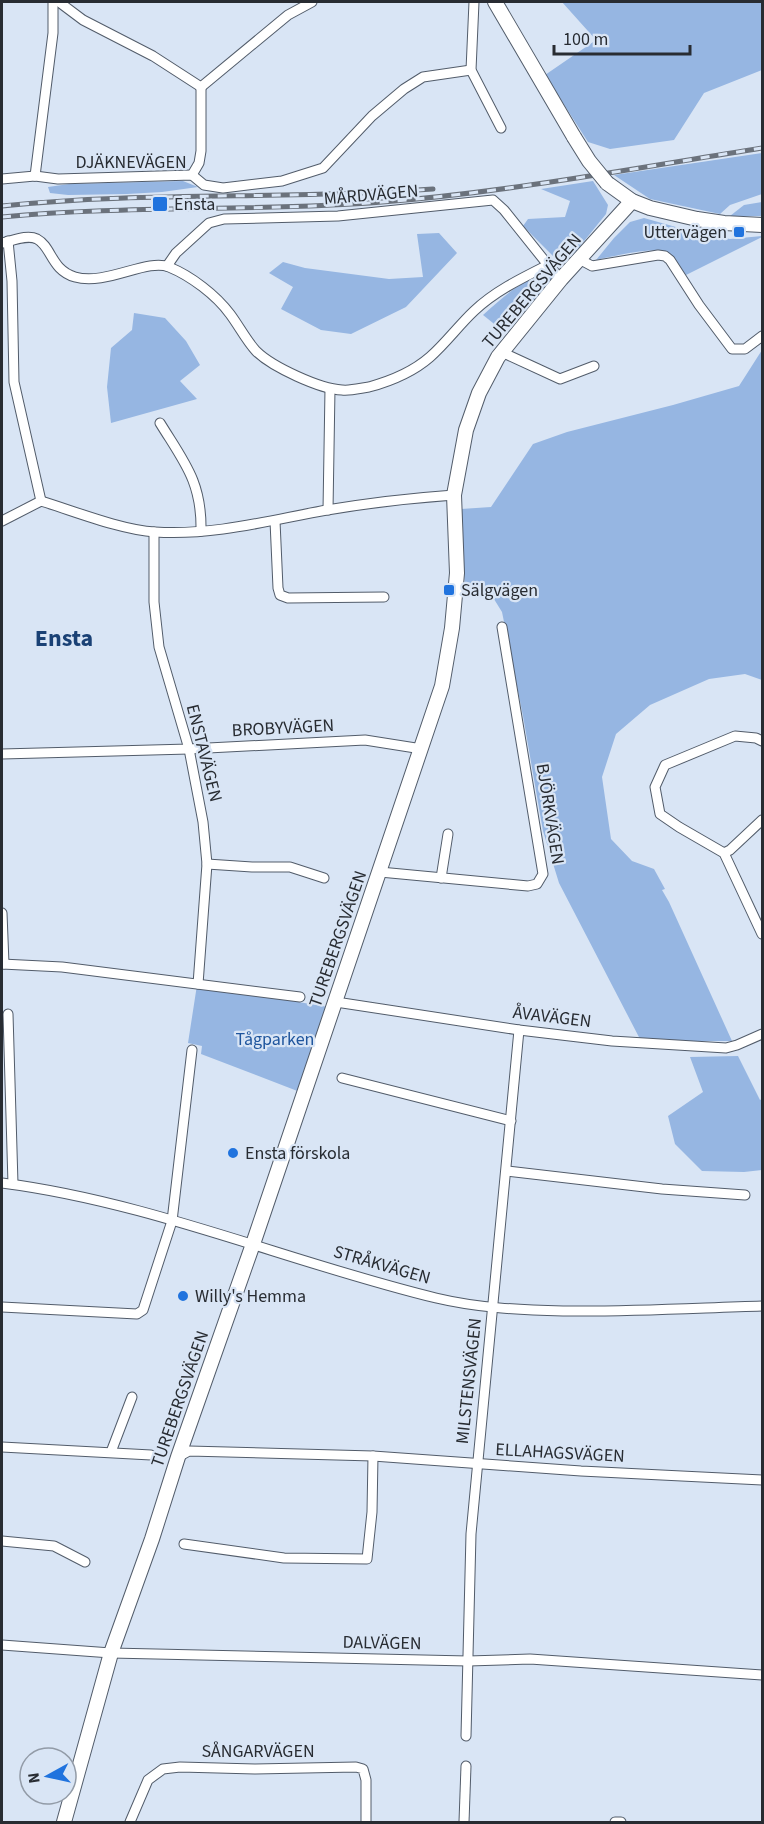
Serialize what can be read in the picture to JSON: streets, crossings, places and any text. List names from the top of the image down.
{
  "streets": {
    "street": [
      "DJÄKNEVÄGEN",
      "MÅRDVÄGEN",
      "TUREBERGSVÄGEN",
      "BROBYVÄGEN",
      "ENSTAVÄGEN",
      "BJÖRKVÄGEN",
      "ÅVAVÄGEN",
      "STRÅKVÄGEN",
      "MILSTENSVÄGEN",
      "ELLAHAGSVÄGEN",
      "DALVÄGEN",
      "SÅNGARVÄGEN"
    ]
  },
  "crossings": [
    ["MÅRDVÄGEN", "TUREBERGSVÄGEN"],
    ["TUREBERGSVÄGEN", "BROBYVÄGEN"],
    ["TUREBERGSVÄGEN", "BJÖRKVÄGEN"],
    ["TUREBERGSVÄGEN", "ÅVAVÄGEN"],
    ["TUREBERGSVÄGEN", "STRÅKVÄGEN"],
    ["TUREBERGSVÄGEN", "ELLAHAGSVÄGEN"],
    ["TUREBERGSVÄGEN", "DALVÄGEN"],
    ["BROBYVÄGEN", "ENSTAVÄGEN"],
    ["ÅVAVÄGEN", "MILSTENSVÄGEN"],
    ["STRÅKVÄGEN", "MILSTENSVÄGEN"],
    ["MILSTENSVÄGEN", "ELLAHAGSVÄGEN"],
    ["MILSTENSVÄGEN", "DALVÄGEN"]
  ],
  "districts": ["Ensta"],
  "parks": ["Tågparken"],
  "places": {
    "transit": ["Ensta", "Uttervägen", "Sälgvägen"],
    "other": ["Ensta förskola", "Willy's Hemma"]
  },
  "scale_bar": "100 m",
  "north": "left"
}
